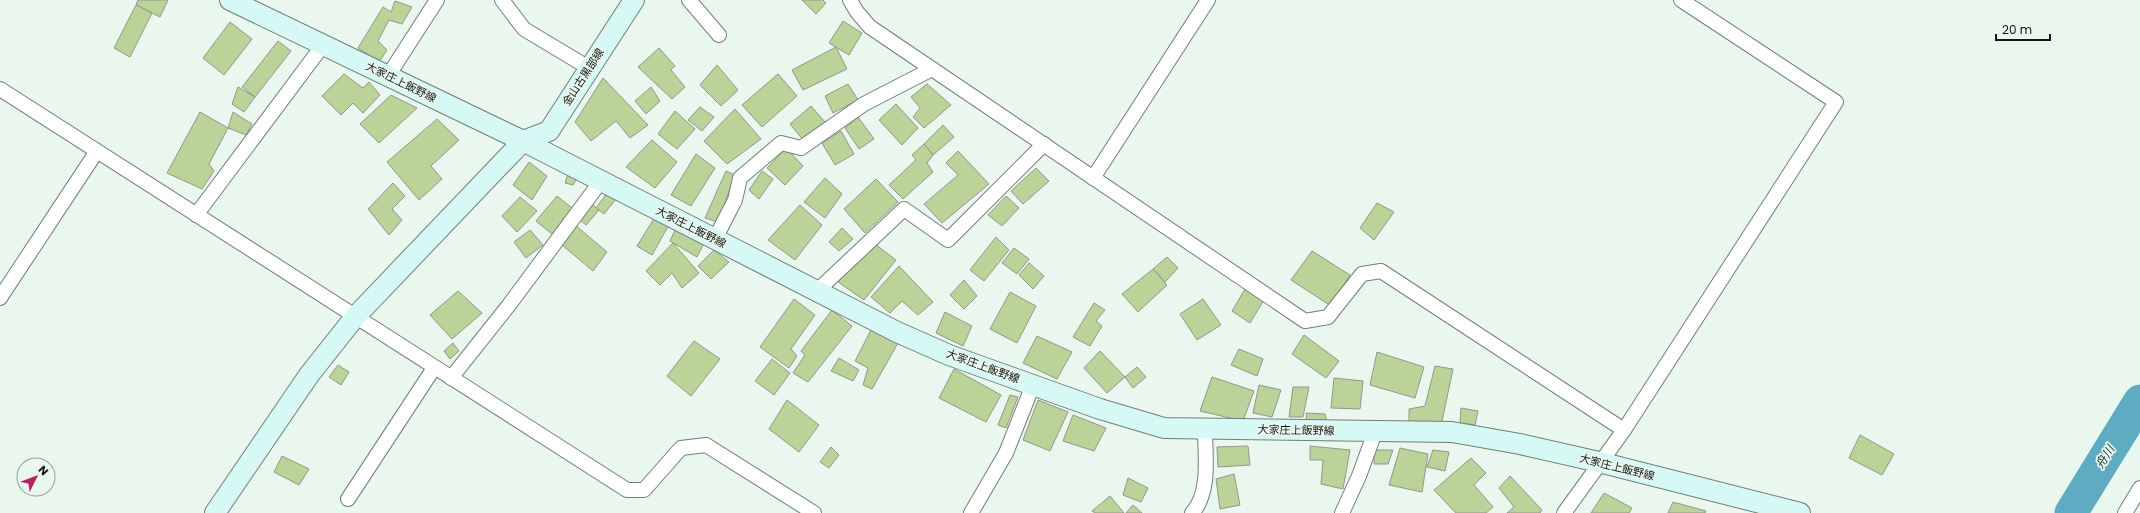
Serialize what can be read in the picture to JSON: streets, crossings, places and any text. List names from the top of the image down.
{
  "streets": {
    "main road": ["金山古黒部線", "大家庄上飯野線"]
  },
  "crossings": [
    ["金山古黒部線", "大家庄上飯野線"]
  ],
  "water": ["舟川"],
  "scale_bar": "20 m",
  "north": "top right"
}
